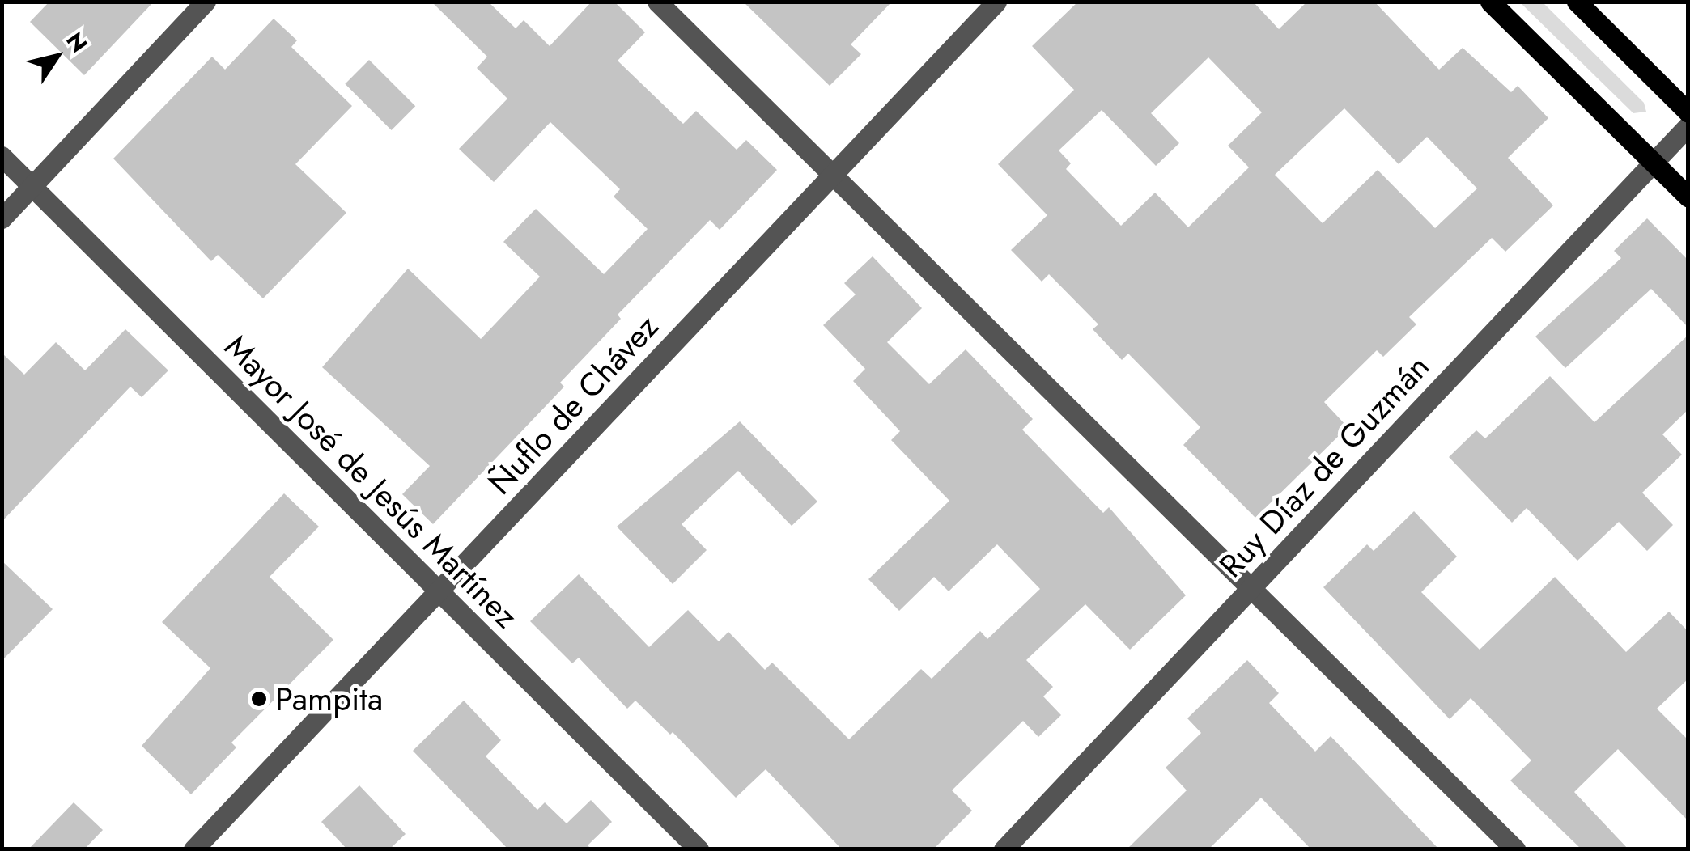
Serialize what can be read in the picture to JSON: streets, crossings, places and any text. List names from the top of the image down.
{
  "streets": {
    "street": ["Ñuflo de Chávez", "Ruy Díaz de Guzmán", "Mayor José de Jesús Martínez"]
  },
  "crossings": [
    ["Ñuflo de Chávez", "Mayor José de Jesús Martínez"]
  ],
  "places": ["Pampita"],
  "north": "top right"
}
